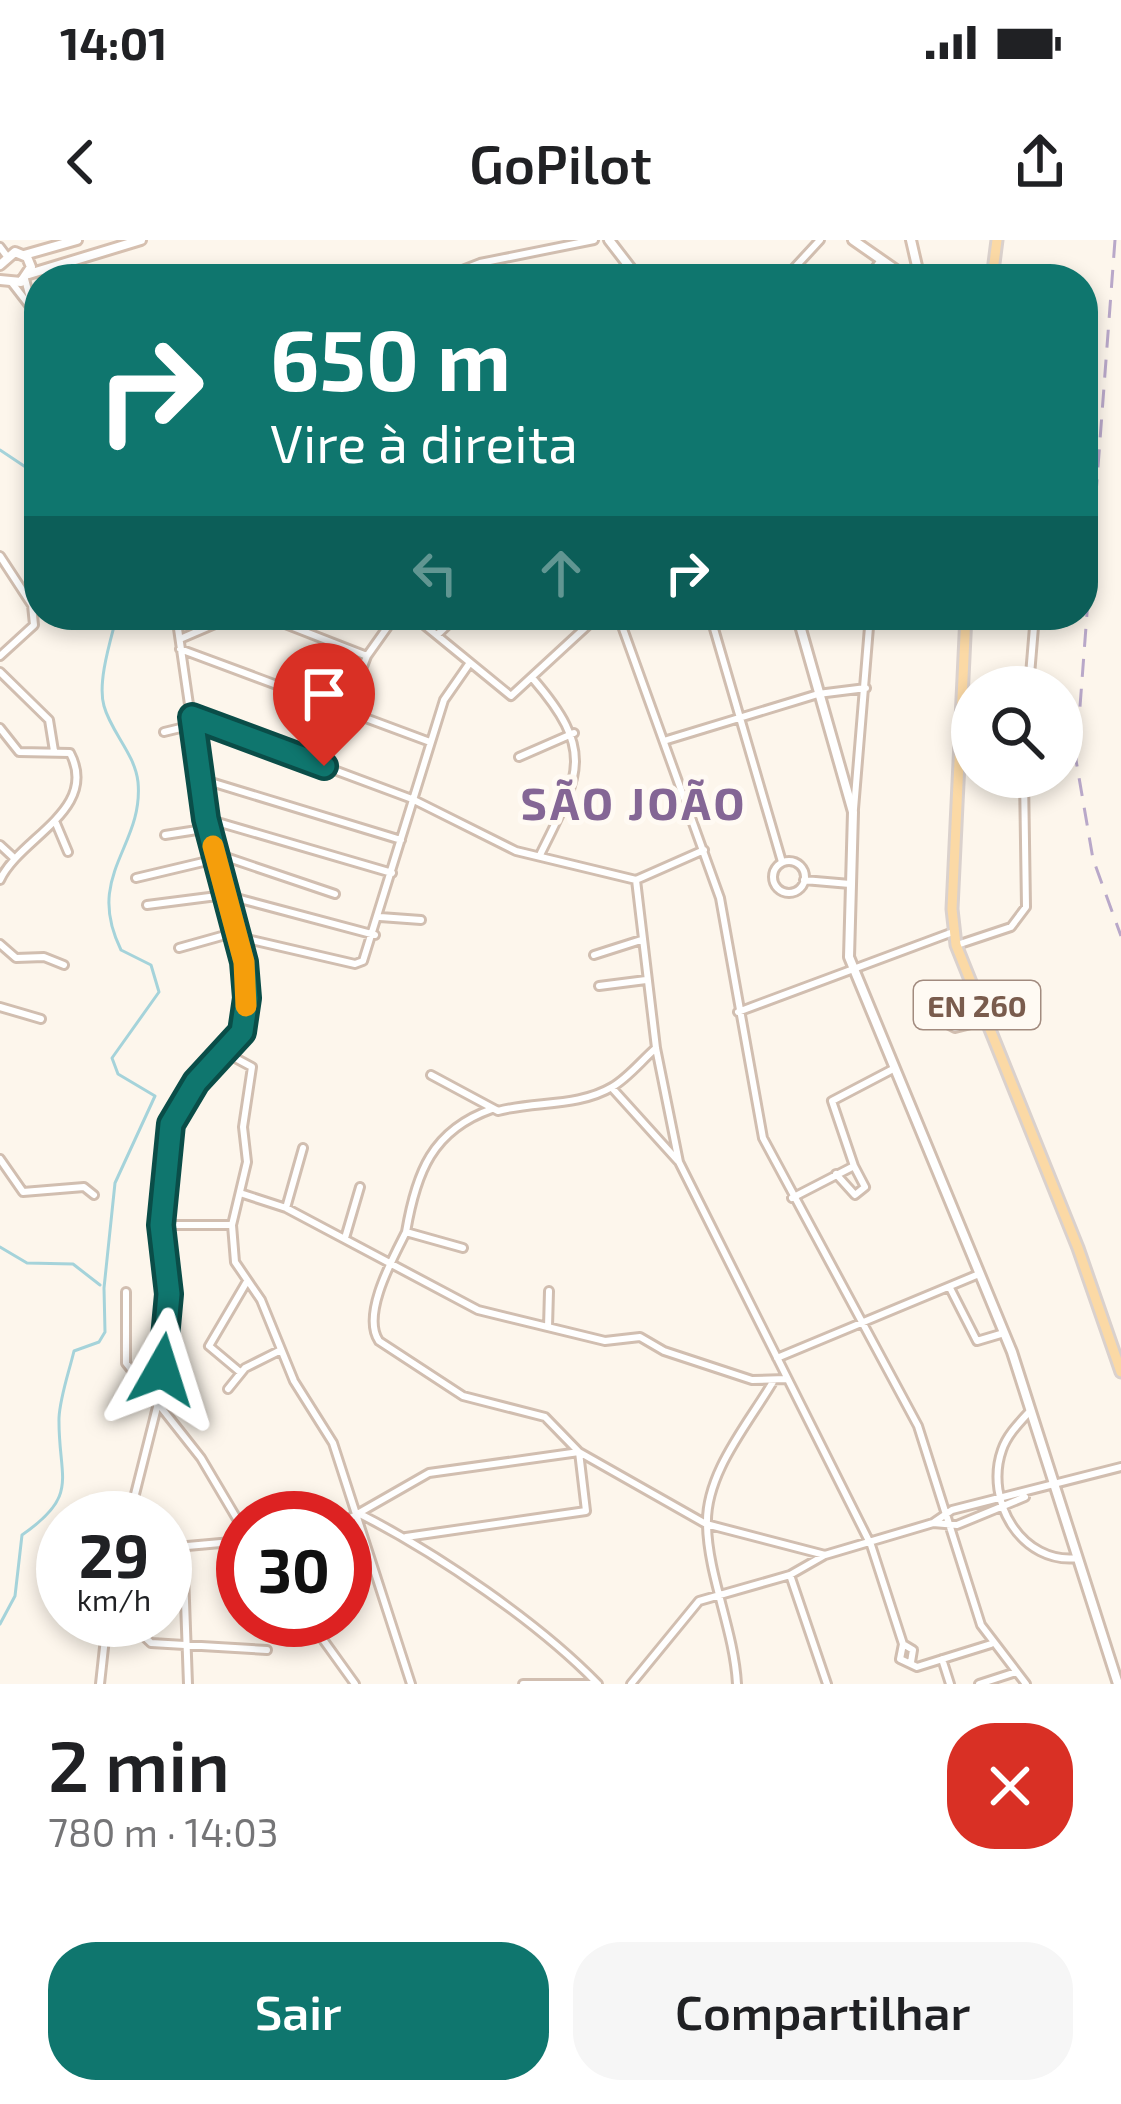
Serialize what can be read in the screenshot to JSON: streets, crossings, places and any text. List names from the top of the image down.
{
  "streets": {
    "main road": ["EN 260"]
  },
  "districts": ["SÃO JOÃO"],
  "page": {
    "status": "14:01",
    "header": "GoPilot",
    "turn": ["650 m", "Vire à direita"],
    "speed": "29 km/h",
    "limit": "30",
    "heading": ["2 min", "780 m · 14:03"],
    "buttons": ["Sair", "Compartilhar"]
  }
}
